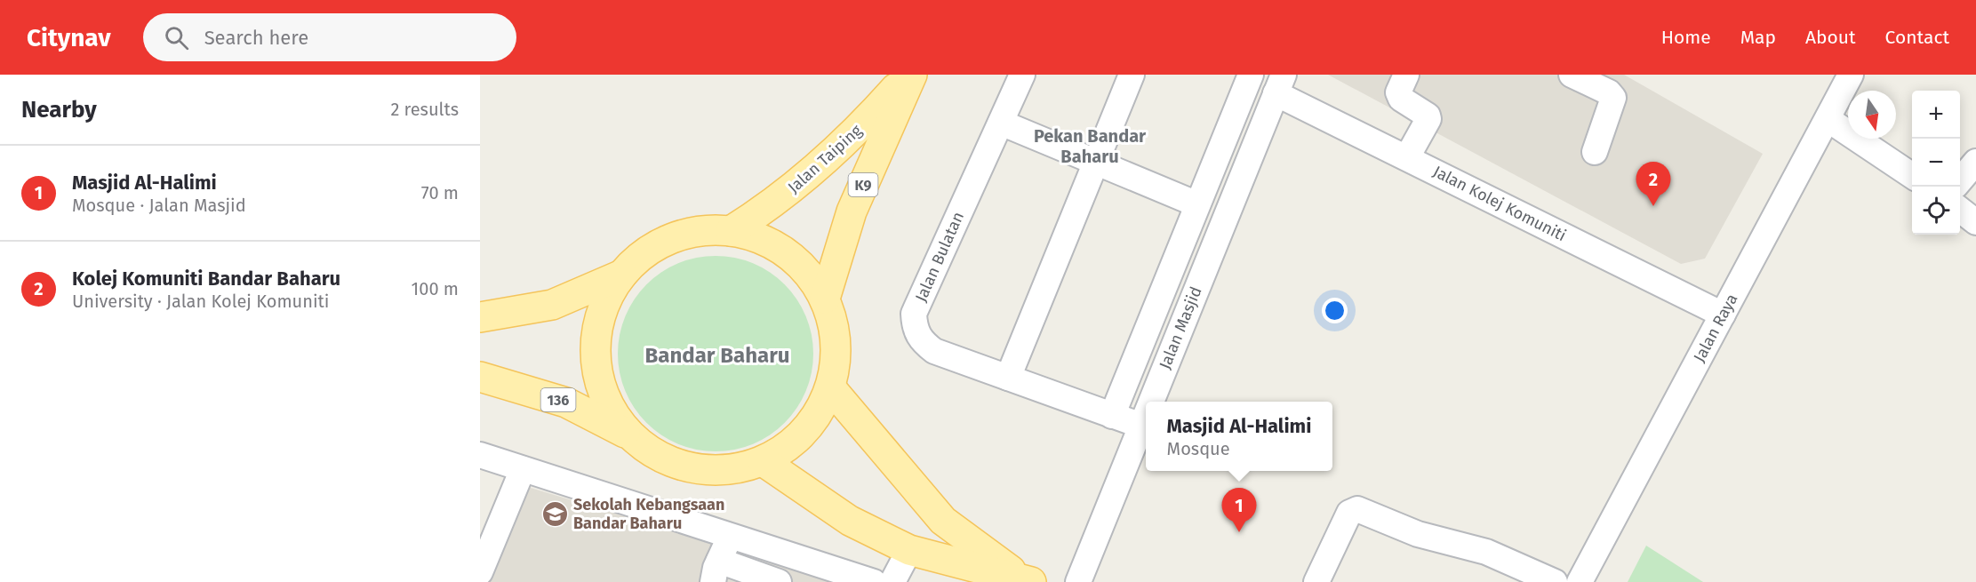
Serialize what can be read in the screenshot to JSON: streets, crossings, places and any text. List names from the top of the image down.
{
  "streets": {
    "main road": ["Jalan Taiping", "K9", "136"],
    "street": [
      "Jalan Kolej Komuniti",
      "Jalan Bulatan",
      "Jalan Masjid",
      "Jalan Raya"
    ]
  },
  "crossings": [
    ["Jalan Kolej Komuniti", "Jalan Masjid"],
    ["Jalan Kolej Komuniti", "Jalan Raya"],
    ["Jalan Bulatan", "Jalan Masjid"]
  ],
  "districts": ["Pekan Bandar Baharu", "Bandar Baharu"],
  "places": {
    "school or university": ["Sekolah Kebangsaan Bandar Baharu"]
  },
  "north": "bottom",
  "page": {
    "header": "Citynav",
    "search": "Search here",
    "nav": [
      "Home",
      "Map",
      "About",
      "Contact"
    ],
    "heading": ["Nearby", "2 results"],
    "map_buttons": ["+", "−"],
    "list": [
      {
        "mark": "1",
        "name": "Masjid Al-Halimi",
        "note": "Mosque · Jalan Masjid",
        "value": "70 m"
      },
      {
        "mark": "2",
        "name": "Kolej Komuniti Bandar Baharu",
        "note": "University · Jalan Kolej Komuniti",
        "value": "100 m"
      }
    ],
    "pins": ["2", "1"],
    "popup": ["Masjid Al-Halimi", "Mosque"]
  }
}
